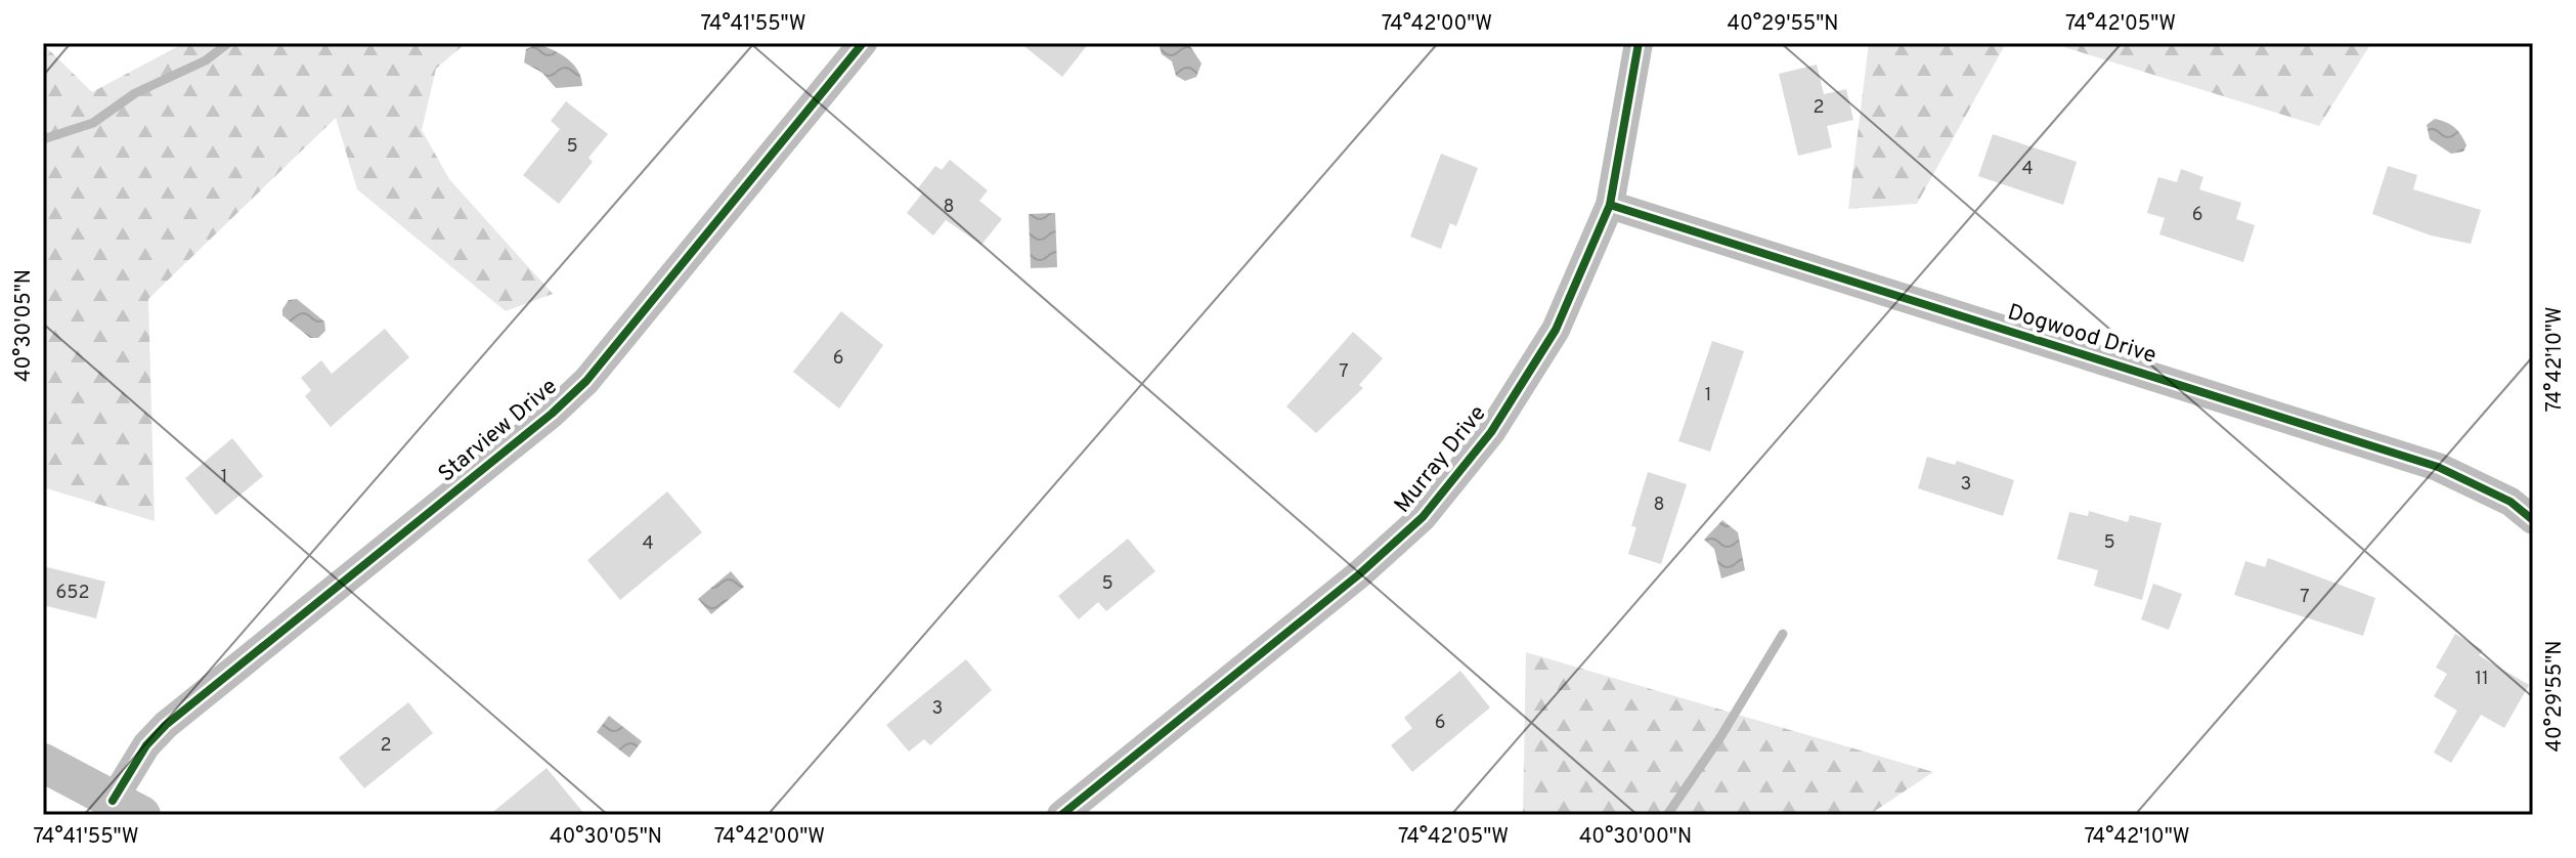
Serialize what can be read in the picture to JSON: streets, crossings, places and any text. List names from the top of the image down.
{
  "streets": {
    "street": ["Dogwood Drive", "Starview Drive", "Murray Drive"]
  },
  "crossings": [
    ["Dogwood Drive", "Murray Drive"]
  ],
  "house_numbers": [
    "2",
    "5",
    "4",
    "8",
    "6",
    "6",
    "7",
    "1",
    "1",
    "3",
    "8",
    "5",
    "4",
    "5",
    "652",
    "7",
    "11",
    "3",
    "6",
    "2"
  ],
  "coordinates": [
    "74°41'55\"W",
    "74°42'00\"W",
    "40°29'55\"N",
    "74°42'05\"W",
    "40°30'05\"N",
    "74°42'10\"W",
    "40°30'00\"N"
  ]
}
